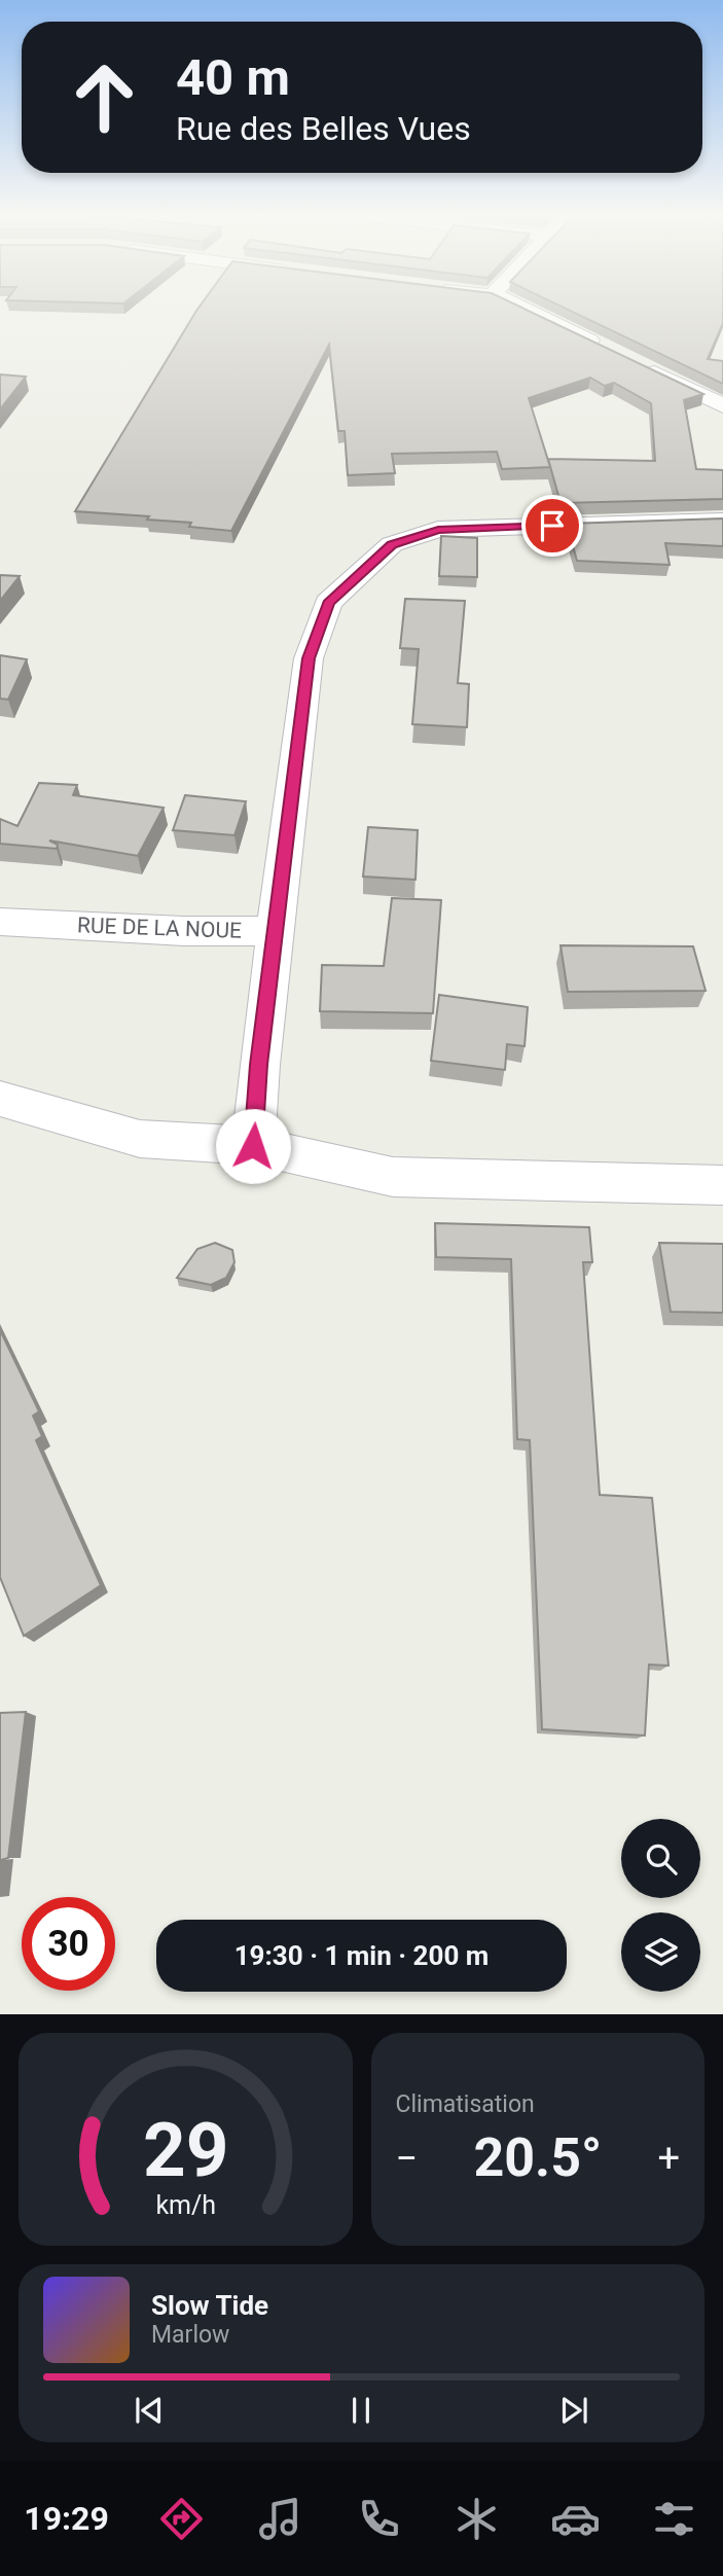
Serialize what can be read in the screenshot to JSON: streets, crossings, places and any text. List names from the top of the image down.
{
  "streets": {
    "street": ["RUE DE LA NOUE"]
  },
  "page": {
    "turn": ["40 m", "Rue des Belles Vues"],
    "limit": "30",
    "trip": "19:30 · 1 min · 200 m",
    "tile": "Climatisation",
    "heat": ["−", "20.5°", "+"],
    "song": ["Slow Tide", "Marlow"],
    "tabs": "19:29",
    "gauge": ["29", "km/h"]
  }
}
